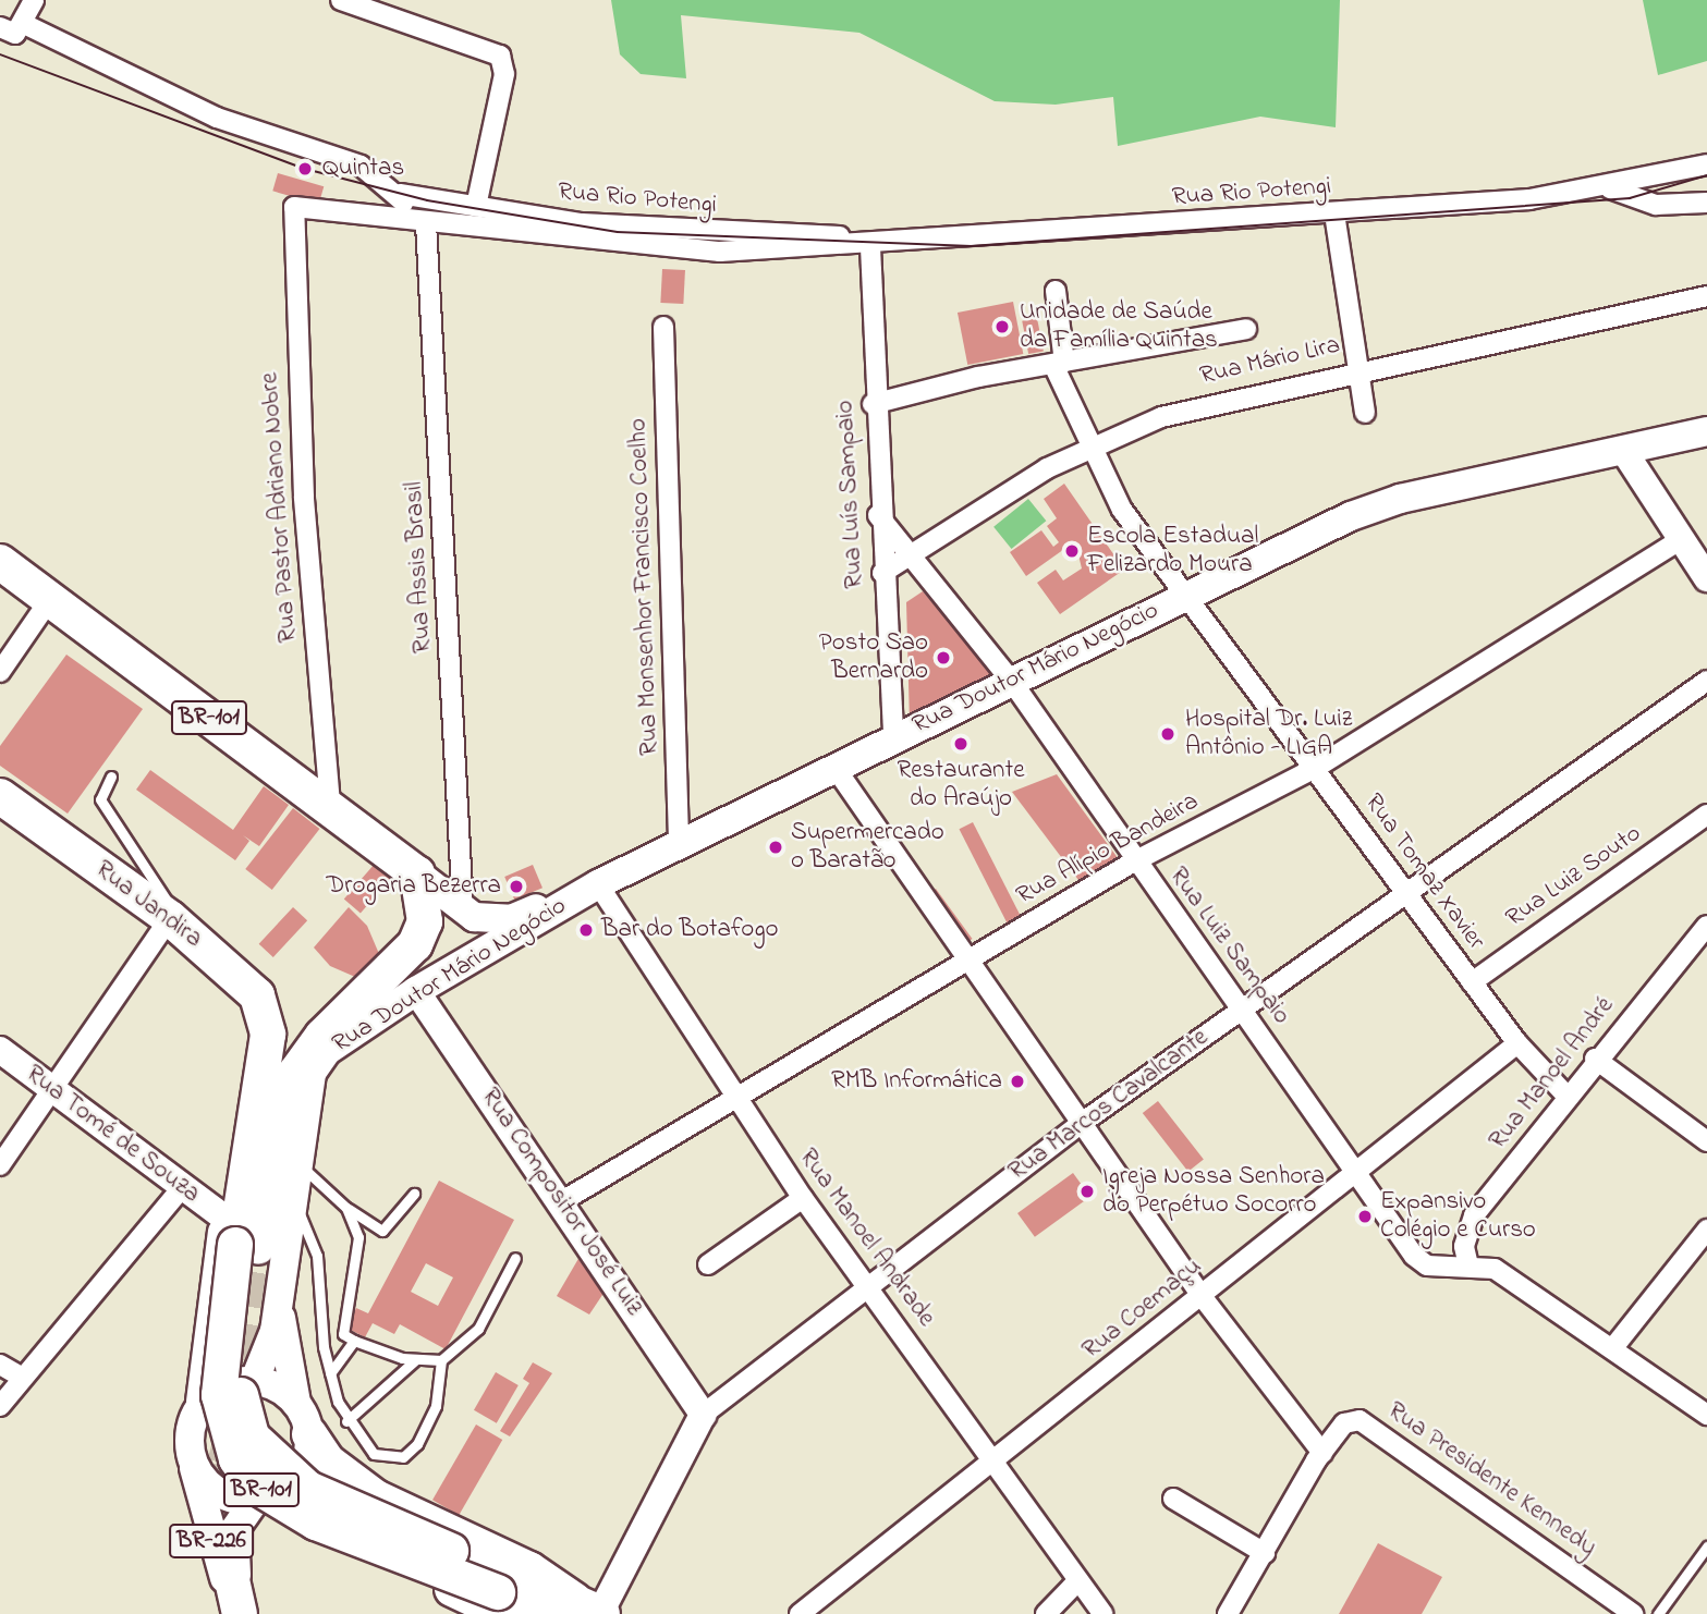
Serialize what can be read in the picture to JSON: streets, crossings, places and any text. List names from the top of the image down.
{
  "streets": {
    "highway": ["Rua Doutor Mário Negócio", "BR-101", "Rua Jandira"],
    "main road": ["BR-226"],
    "street": [
      "Rua Rio Potengi",
      "Rua Mário Lira",
      "Rua Luís Sampaio",
      "Rua Pastor Adriano Nobre",
      "Rua Assis Brasil",
      "Rua Monsenhor Francisco Coelho",
      "Rua Alípio Bandeira",
      "Rua Tomaz Xavier",
      "Rua Luiz Souto",
      "Rua Luiz Sampaio",
      "Rua Manoel André",
      "Rua Marcos Cavalcante",
      "Rua Tomé de Souza",
      "Rua Compositor José Luiz",
      "Rua Manoel Andrade",
      "Rua Coemaçu",
      "Rua Presidente Kennedy"
    ]
  },
  "crossings": [
    ["Rua Rio Potengi", "Rua Luís Sampaio"],
    ["Rua Rio Potengi", "Rua Pastor Adriano Nobre"],
    ["Rua Rio Potengi", "Rua Assis Brasil"],
    ["Rua Mário Lira", "Rua Luís Sampaio"],
    ["Rua Mário Lira", "Rua Tomaz Xavier"],
    ["Rua Mário Lira", "Rua Luiz Sampaio"],
    ["Rua Luís Sampaio", "Rua Doutor Mário Negócio"],
    ["Rua Luís Sampaio", "Rua Luiz Sampaio"],
    ["Rua Pastor Adriano Nobre", "BR-101"],
    ["Rua Assis Brasil", "Rua Doutor Mário Negócio"],
    ["Rua Monsenhor Francisco Coelho", "Rua Doutor Mário Negócio"],
    ["Rua Doutor Mário Negócio", "BR-101"],
    ["Rua Doutor Mário Negócio", "Rua Tomaz Xavier"],
    ["Rua Doutor Mário Negócio", "Rua Jandira"],
    ["Rua Doutor Mário Negócio", "Rua Luiz Sampaio"],
    ["Rua Doutor Mário Negócio", "Rua Tomé de Souza"],
    ["Rua Doutor Mário Negócio", "Rua Compositor José Luiz"],
    ["Rua Doutor Mário Negócio", "Rua Manoel Andrade"],
    ["Rua Doutor Mário Negócio", "BR-226"],
    ["BR-101", "Rua Jandira"],
    ["BR-101", "Rua Marcos Cavalcante"],
    ["BR-101", "Rua Tomé de Souza"],
    ["Rua Alípio Bandeira", "Rua Tomaz Xavier"],
    ["Rua Alípio Bandeira", "Rua Luiz Sampaio"],
    ["Rua Alípio Bandeira", "Rua Compositor José Luiz"],
    ["Rua Alípio Bandeira", "Rua Manoel Andrade"],
    ["Rua Tomaz Xavier", "Rua Luiz Souto"],
    ["Rua Tomaz Xavier", "Rua Manoel André"],
    ["Rua Tomaz Xavier", "Rua Marcos Cavalcante"],
    ["Rua Tomaz Xavier", "Rua Coemaçu"],
    ["Rua Jandira", "Rua Tomé de Souza"],
    ["Rua Luiz Sampaio", "Rua Manoel André"],
    ["Rua Luiz Sampaio", "Rua Marcos Cavalcante"],
    ["Rua Luiz Sampaio", "Rua Coemaçu"],
    ["Rua Marcos Cavalcante", "Rua Compositor José Luiz"],
    ["Rua Marcos Cavalcante", "Rua Manoel Andrade"],
    ["Rua Manoel Andrade", "Rua Coemaçu"]
  ],
  "places": [
    "Quintas",
    "Unidade de Saúde da Família Quintas",
    "Escola Estadual Felizardo Moura",
    "Posto Sao Bernardo",
    "Hospital Dr. Luiz Antônio - LIGA",
    "Restaurante do Araújo",
    "Supermercado o Baratão",
    "Drogaria Bezerra",
    "Bar do Botafogo",
    "RMB Informática",
    "Igreja Nossa Senhora do Perpétuo Socorro",
    "Expansivo Colégio e Curso"
  ]
}
